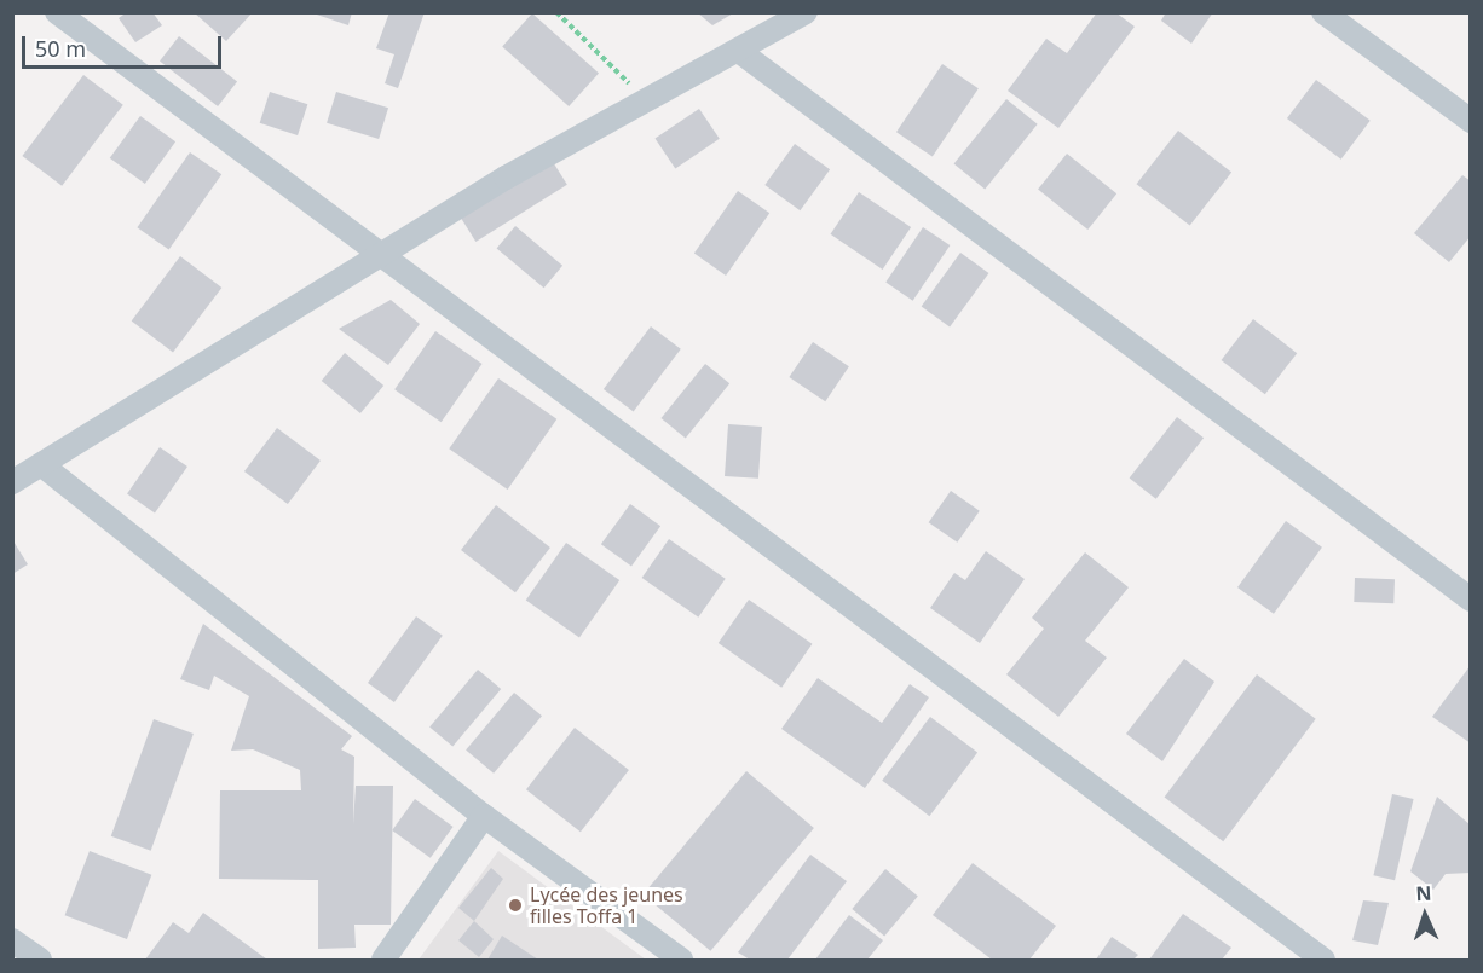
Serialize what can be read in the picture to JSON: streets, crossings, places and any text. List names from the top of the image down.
{
  "places": ["Lycée des jeunes filles Toffa 1"],
  "scale_bar": "50 m",
  "north": "top"
}
